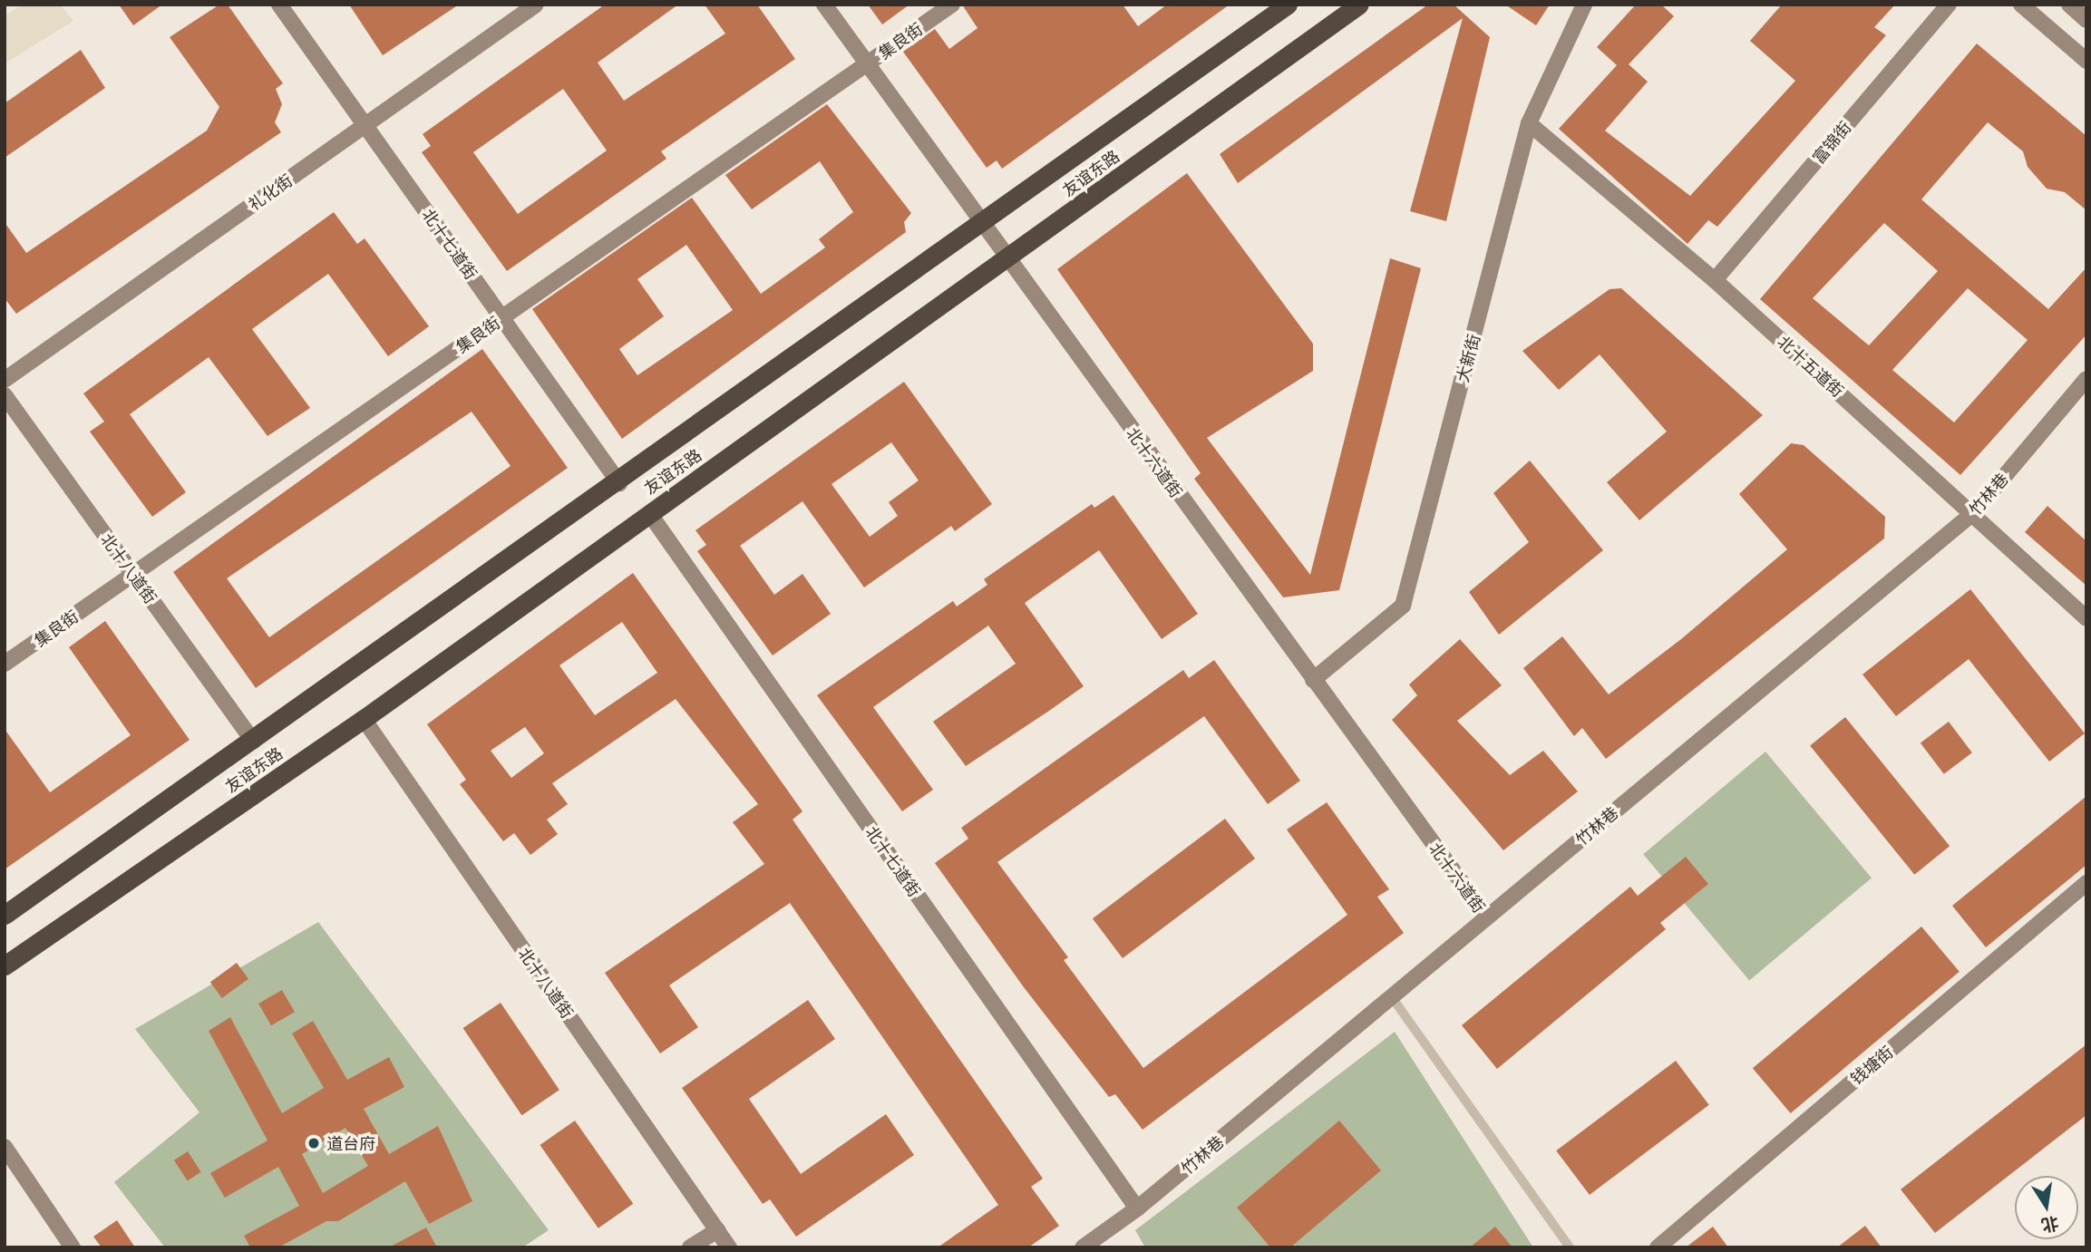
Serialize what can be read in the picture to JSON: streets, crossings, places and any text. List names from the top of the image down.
{
  "streets": {
    "highway": ["友谊东路"],
    "street": [
      "集良街",
      "富锦街",
      "礼化街",
      "北十七道街",
      "大新街",
      "北十五道街",
      "北十六道街",
      "竹林巷",
      "北十八道街",
      "钱塘街"
    ]
  },
  "crossings": [
    ["集良街", "北十七道街"],
    ["集良街", "北十六道街"],
    ["集良街", "北十八道街"],
    ["富锦街", "北十五道街"],
    ["友谊东路", "北十七道街"],
    ["友谊东路", "北十六道街"],
    ["友谊东路", "北十八道街"],
    ["礼化街", "北十七道街"],
    ["北十七道街", "竹林巷"],
    ["大新街", "北十五道街"],
    ["大新街", "北十六道街"],
    ["北十五道街", "竹林巷"],
    ["北十六道街", "竹林巷"]
  ],
  "places": ["道台府"],
  "north": "bottom"
}
